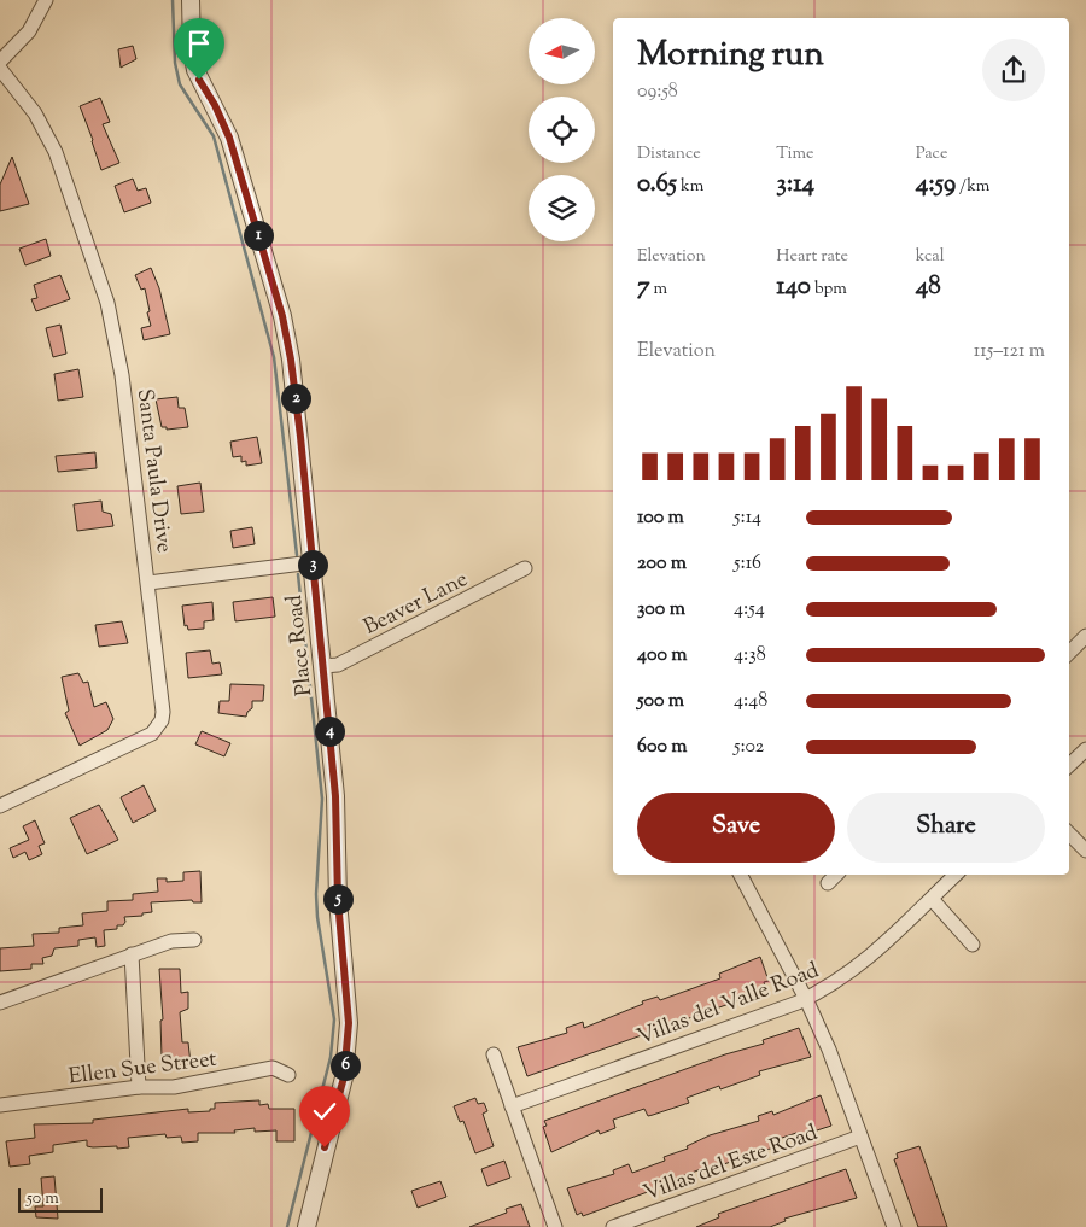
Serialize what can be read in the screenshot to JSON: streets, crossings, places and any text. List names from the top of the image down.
{
  "streets": {
    "street": [
      "Santa Paula Drive",
      "Beaver Lane",
      "Place Road",
      "Villas del Valle Road",
      "Ellen Sue Street",
      "Villas del Este Road"
    ]
  },
  "crossings": [
    ["Beaver Lane", "Place Road"]
  ],
  "scale_bar": "50 m",
  "north": "left",
  "page": {
    "heading": ["Morning run", "09:58"],
    "stats": [
      ["Distance", "0.65 km"],
      ["Time", "3:14"],
      ["Pace", "4:59 /km"],
      ["Elevation", "7 m"],
      ["Heart rate", "140 bpm"],
      ["kcal", "48"]
    ],
    "pins": [
      "1",
      "2",
      "3",
      "4",
      "5",
      "6"
    ],
    "chart": ["Elevation", "115–121 m"],
    "list": [
      {
        "name": "100 m",
        "note": "5:14"
      },
      {
        "name": "200 m",
        "note": "5:16"
      },
      {
        "name": "300 m",
        "note": "4:54"
      },
      {
        "name": "400 m",
        "note": "4:38"
      },
      {
        "name": "500 m",
        "note": "4:48"
      },
      {
        "name": "600 m",
        "note": "5:02"
      }
    ],
    "buttons": ["Save", "Share"],
    "scale": "50 m"
  }
}
